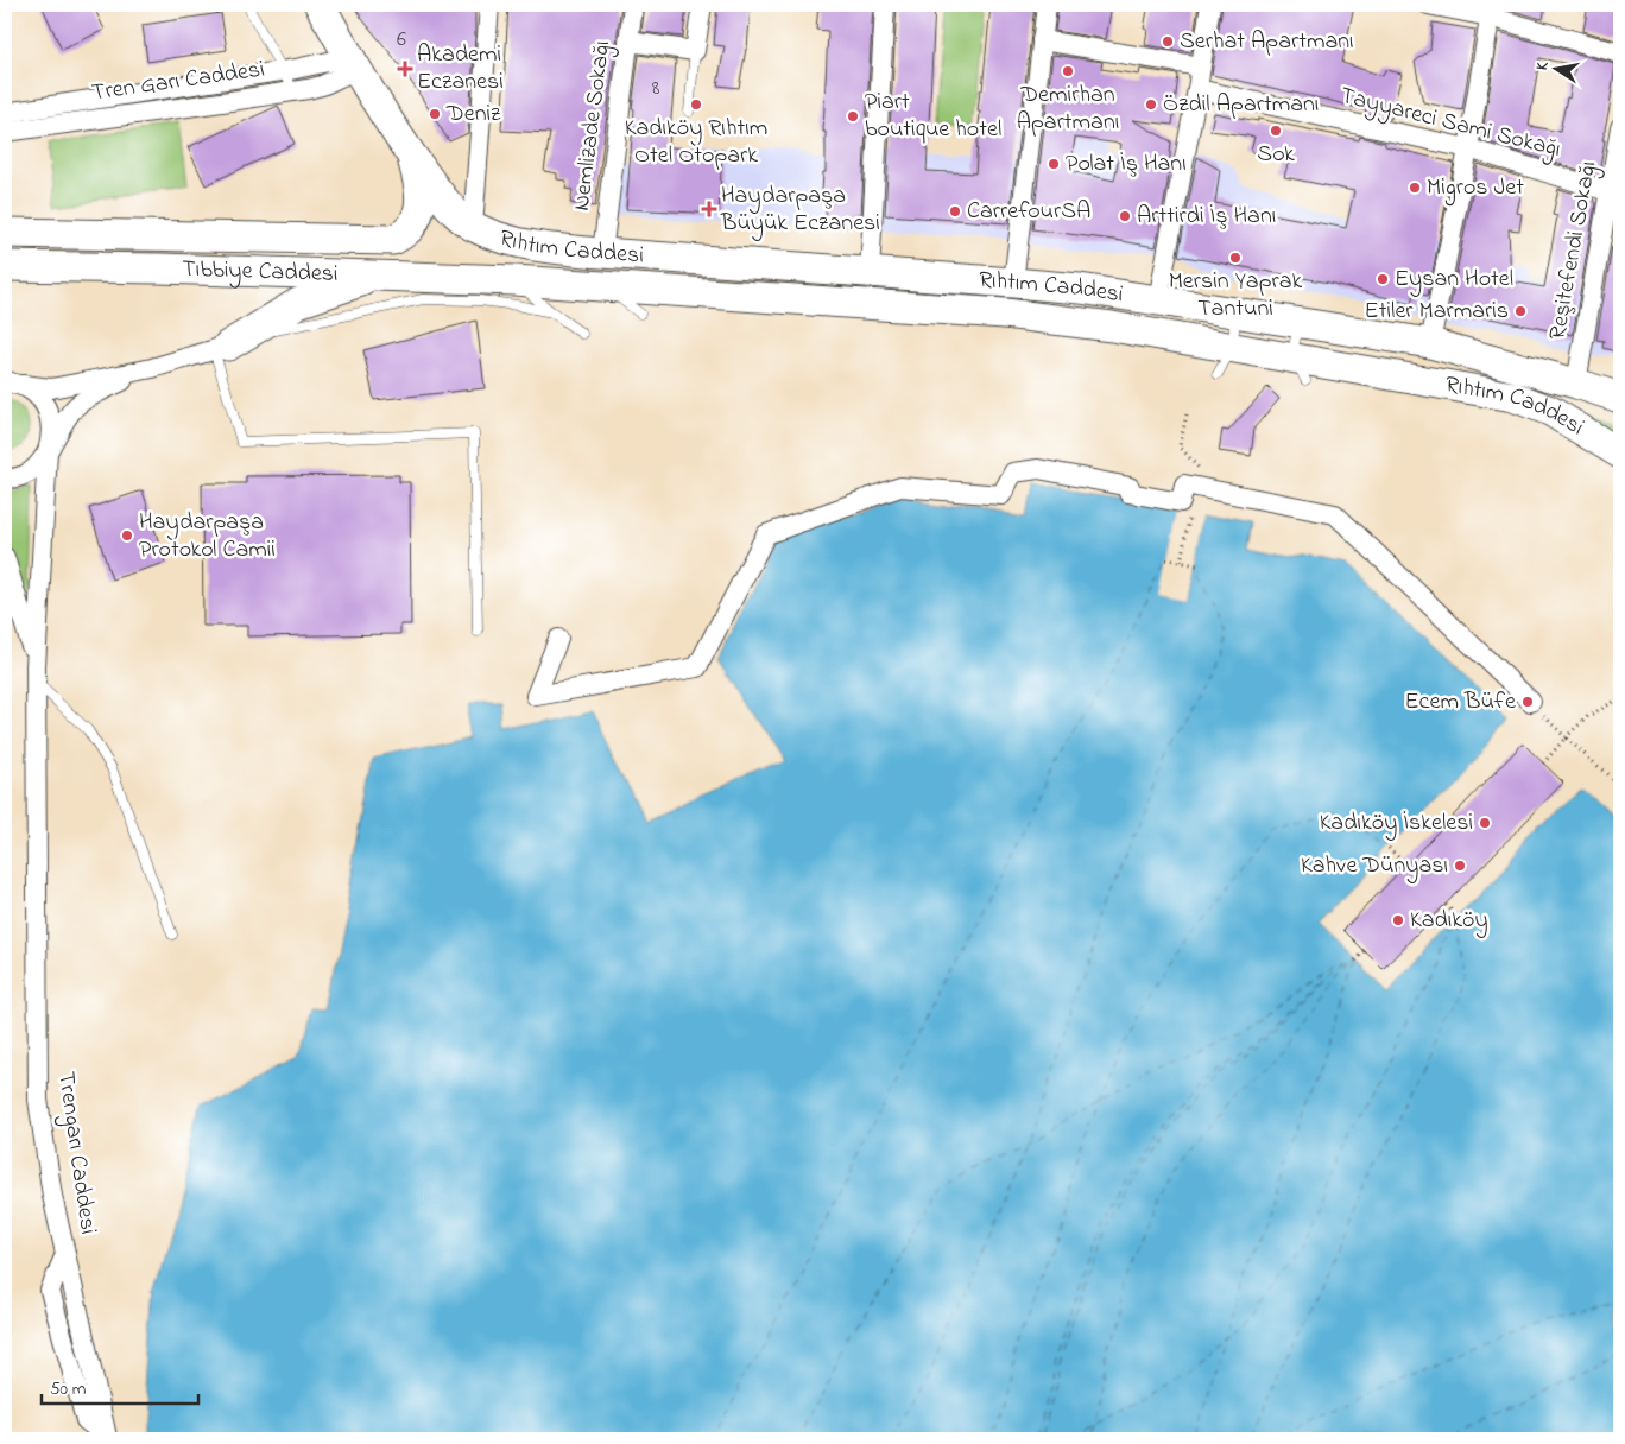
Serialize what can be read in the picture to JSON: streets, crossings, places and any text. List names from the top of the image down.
{
  "streets": {
    "main road": ["Rıhtım Caddesi", "Tıbbiye Caddesi"],
    "street": [
      "Tren Garı Caddesi",
      "Tayyareci Sami Sokağı",
      "Nemlizade Sokağı",
      "Reşitefendi Sokağı",
      "Trengarı Caddesi"
    ]
  },
  "crossings": [
    ["Tayyareci Sami Sokağı", "Reşitefendi Sokağı"],
    ["Nemlizade Sokağı", "Rıhtım Caddesi"],
    ["Rıhtım Caddesi", "Reşitefendi Sokağı"],
    ["Rıhtım Caddesi", "Tıbbiye Caddesi"]
  ],
  "places": {
    "other": [
      "Serhat Apartmanı",
      "Demirhan Apartmanı",
      "Kadıköy Rıhtım Otel Otopark",
      "Özdil Apartmanı",
      "Deniz",
      "Piart boutique hotel",
      "Sok",
      "Polat İş Hanı",
      "Migros Jet",
      "CarrefourSA",
      "Arttirdi İş Hanı",
      "Mersin Yaprak Tantuni",
      "Eysan Hotel",
      "Etiler Marmaris",
      "Haydarpaşa Protokol Camii",
      "Ecem Büfe",
      "Kadıköy İskelesi",
      "Kahve Dünyası",
      "Kadıköy"
    ],
    "health": ["Akademi Eczanesi", "Haydarpaşa Büyük Eczanesi"]
  },
  "house_numbers": ["6", "8"],
  "scale_bar": "50 m",
  "north": "left"
}
